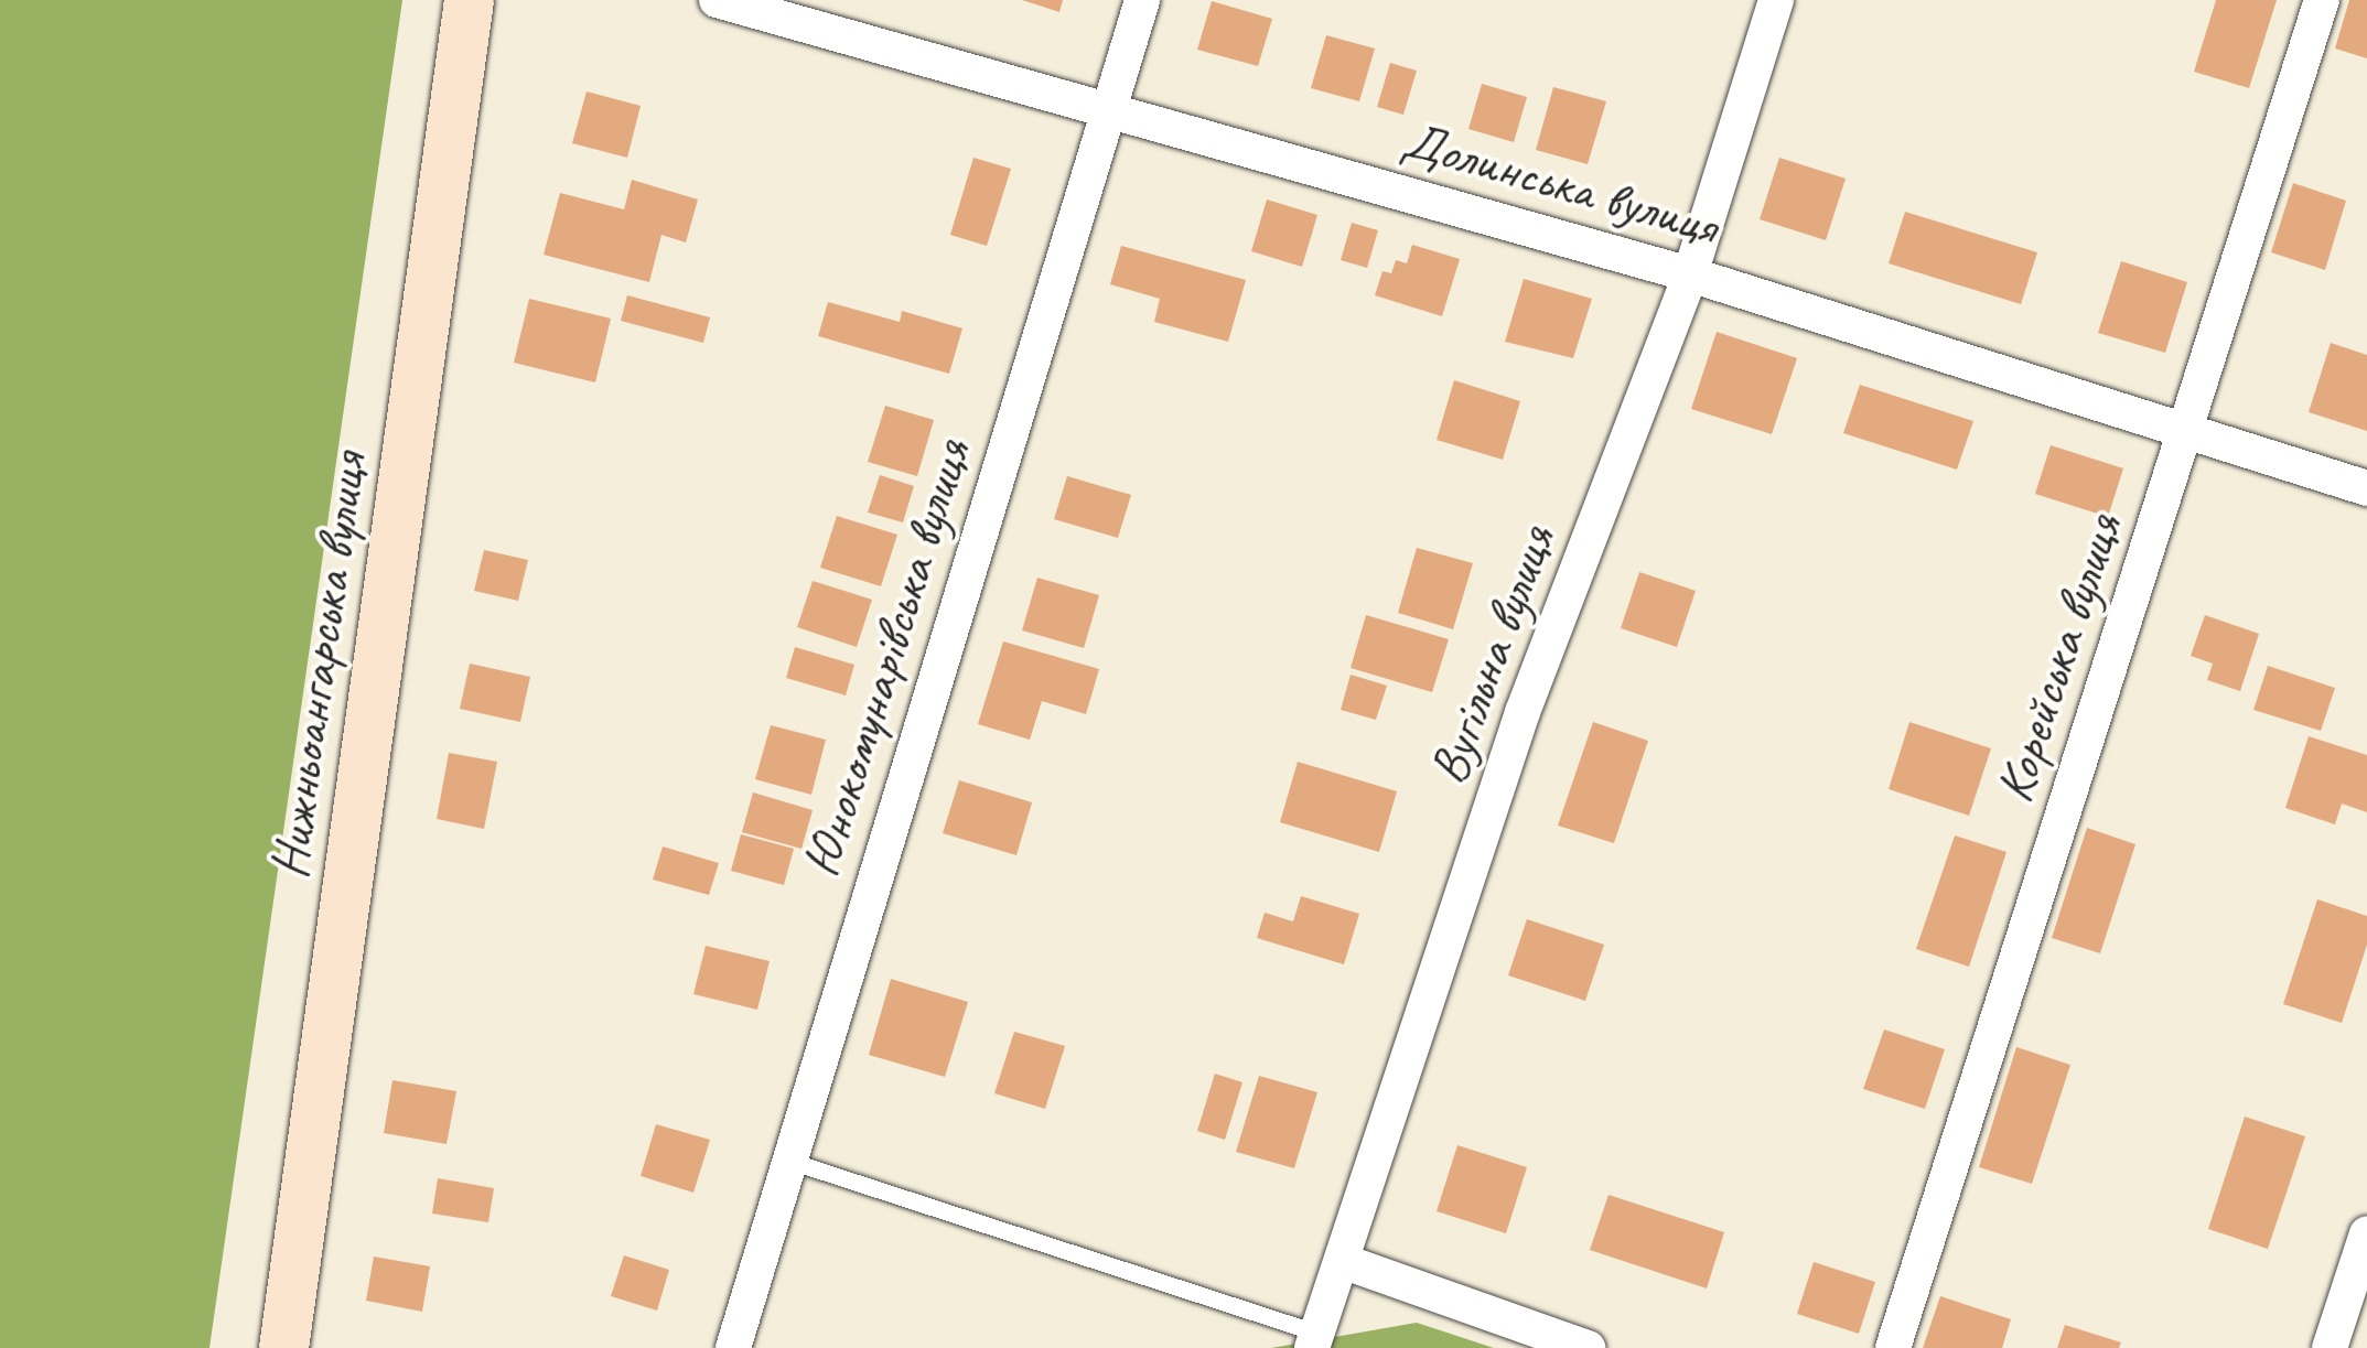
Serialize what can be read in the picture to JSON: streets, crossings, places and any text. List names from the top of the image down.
{
  "streets": {
    "street": [
      "Долинська вулиця",
      "Вугільна вулиця",
      "Юнокомунарівська вулиця",
      "Корейська вулиця",
      "Нижньоангарська вулиця"
    ]
  },
  "crossings": [
    ["Долинська вулиця", "Вугільна вулиця"],
    ["Долинська вулиця", "Юнокомунарівська вулиця"],
    ["Долинська вулиця", "Корейська вулиця"]
  ]
}
